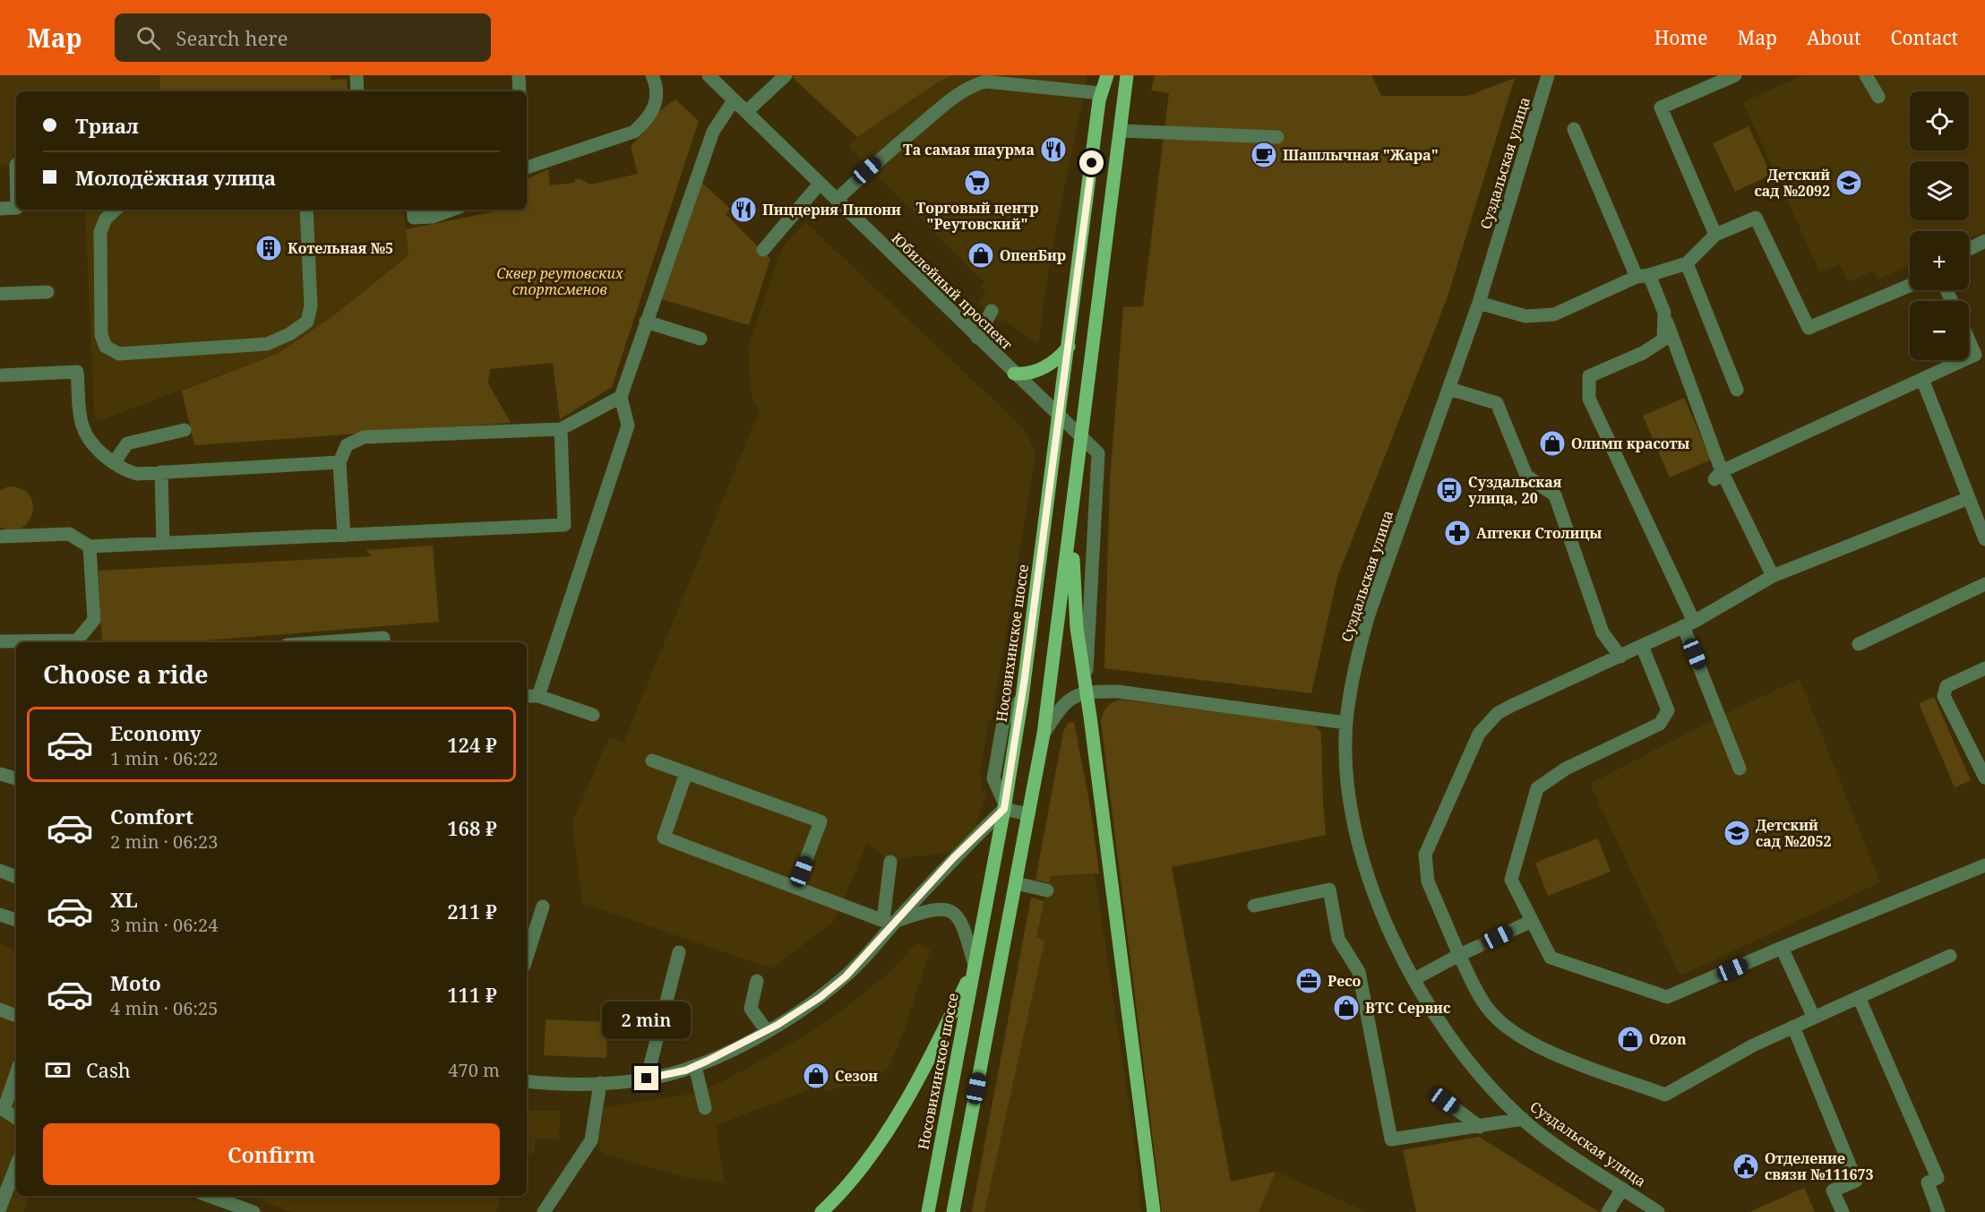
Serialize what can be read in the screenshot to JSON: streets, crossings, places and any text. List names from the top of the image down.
{
  "streets": {
    "main road": ["Носовихинское шоссе"],
    "street": ["Суздальская улица", "Юбилейный проспект"]
  },
  "crossings": [
    ["Юбилейный проспект", "Носовихинское шоссе"]
  ],
  "parks": ["Сквер реутовских спортсменов"],
  "places": {
    "restaurant": ["Та самая шаурма", "Пиццерия Пипони"],
    "cafe": ["Шашлычная \"Жара\""],
    "supermarket": ["Торговый центр \"Реутовский\""],
    "school or university": ["Детский сад №2092", "Детский сад №2052"],
    "building": ["Котельная №5"],
    "shop": [
      "ОпенБир",
      "Олимп красоты",
      "ВТС Сервис",
      "Ozon",
      "Сезон"
    ],
    "bus stop": ["Суздальская улица, 20"],
    "pharmacy": ["Аптеки Столицы"],
    "office": ["Ресо"],
    "public building": ["Отделение связи №111673"]
  },
  "page": {
    "header": "Map",
    "search": "Search here",
    "nav": [
      "Home",
      "Map",
      "About",
      "Contact"
    ],
    "map_buttons": ["+", "−"],
    "banner": ["Триал", "Молодёжная улица"],
    "heading": "Choose a ride",
    "list": [
      {
        "name": "Economy",
        "note": "1 min · 06:22",
        "value": "124 ₽"
      },
      {
        "name": "Comfort",
        "note": "2 min · 06:23",
        "value": "168 ₽"
      },
      {
        "name": "XL",
        "note": "3 min · 06:24",
        "value": "211 ₽"
      },
      {
        "name": "Moto",
        "note": "4 min · 06:25",
        "value": "111 ₽"
      }
    ],
    "bubble": "2 min",
    "pay": ["Cash", "470 m"],
    "buttons": "Confirm"
  }
}
